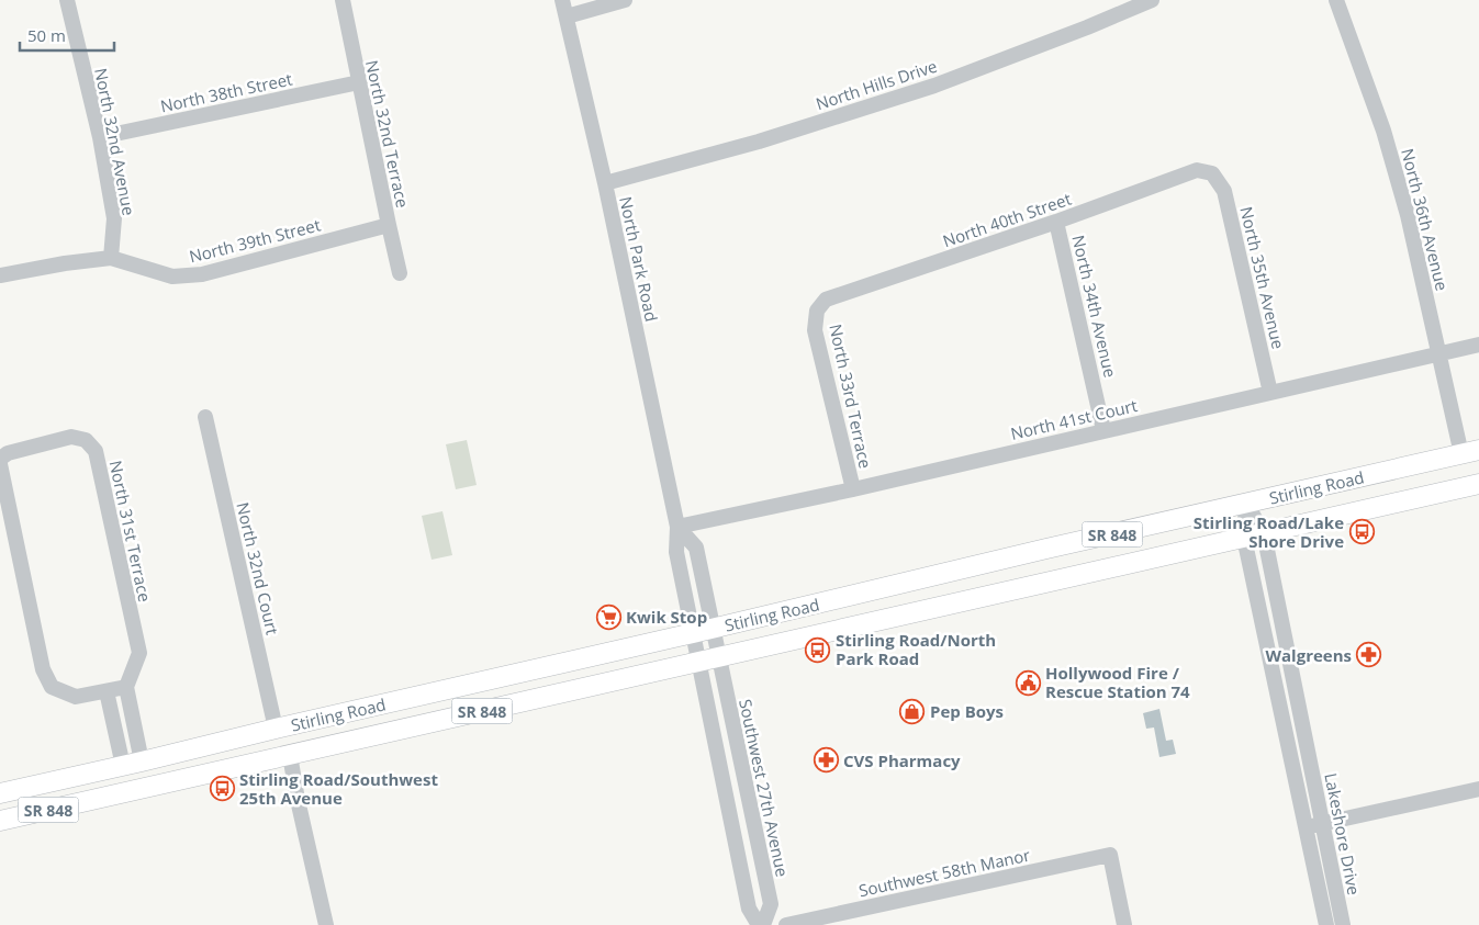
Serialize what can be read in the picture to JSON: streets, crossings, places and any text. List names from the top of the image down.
{
  "streets": {
    "main road": ["Stirling Road", "SR 848"],
    "street": [
      "North Hills Drive",
      "North 38th Street",
      "North 32nd Terrace",
      "North 32nd Avenue",
      "North 40th Street",
      "North 36th Avenue",
      "North 39th Street",
      "North Park Road",
      "North 35th Avenue",
      "North 34th Avenue",
      "North 33rd Terrace",
      "North 41st Court",
      "North 31st Terrace",
      "North 32nd Court",
      "Southwest 27th Avenue",
      "Lakeshore Drive",
      "Southwest 58th Manor"
    ]
  },
  "crossings": [
    ["North Hills Drive", "North Park Road"],
    ["North 38th Street", "North 32nd Terrace"],
    ["North 38th Street", "North 32nd Avenue"],
    ["North 32nd Terrace", "North 39th Street"],
    ["North 32nd Avenue", "North 39th Street"],
    ["North 40th Street", "North 35th Avenue"],
    ["North 40th Street", "North 34th Avenue"],
    ["North 40th Street", "North 33rd Terrace"],
    ["North 36th Avenue", "North 41st Court"],
    ["North 36th Avenue", "Stirling Road"],
    ["North Park Road", "North 41st Court"],
    ["North Park Road", "Stirling Road"],
    ["North Park Road", "Southwest 27th Avenue"],
    ["North 35th Avenue", "North 41st Court"],
    ["North 34th Avenue", "North 41st Court"],
    ["North 33rd Terrace", "North 41st Court"],
    ["Stirling Road", "North 32nd Court"],
    ["Stirling Road", "Southwest 27th Avenue"],
    ["Stirling Road", "Lakeshore Drive"]
  ],
  "places": {
    "bus stop": ["Stirling Road/Lake Shore Drive", "Stirling Road/North Park Road", "Stirling Road/Southwest 25th Avenue"],
    "supermarket": ["Kwik Stop"],
    "pharmacy": ["Walgreens", "CVS Pharmacy"],
    "public building": ["Hollywood Fire / Rescue Station 74"],
    "shop": ["Pep Boys"]
  },
  "scale_bar": "50 m"
}
